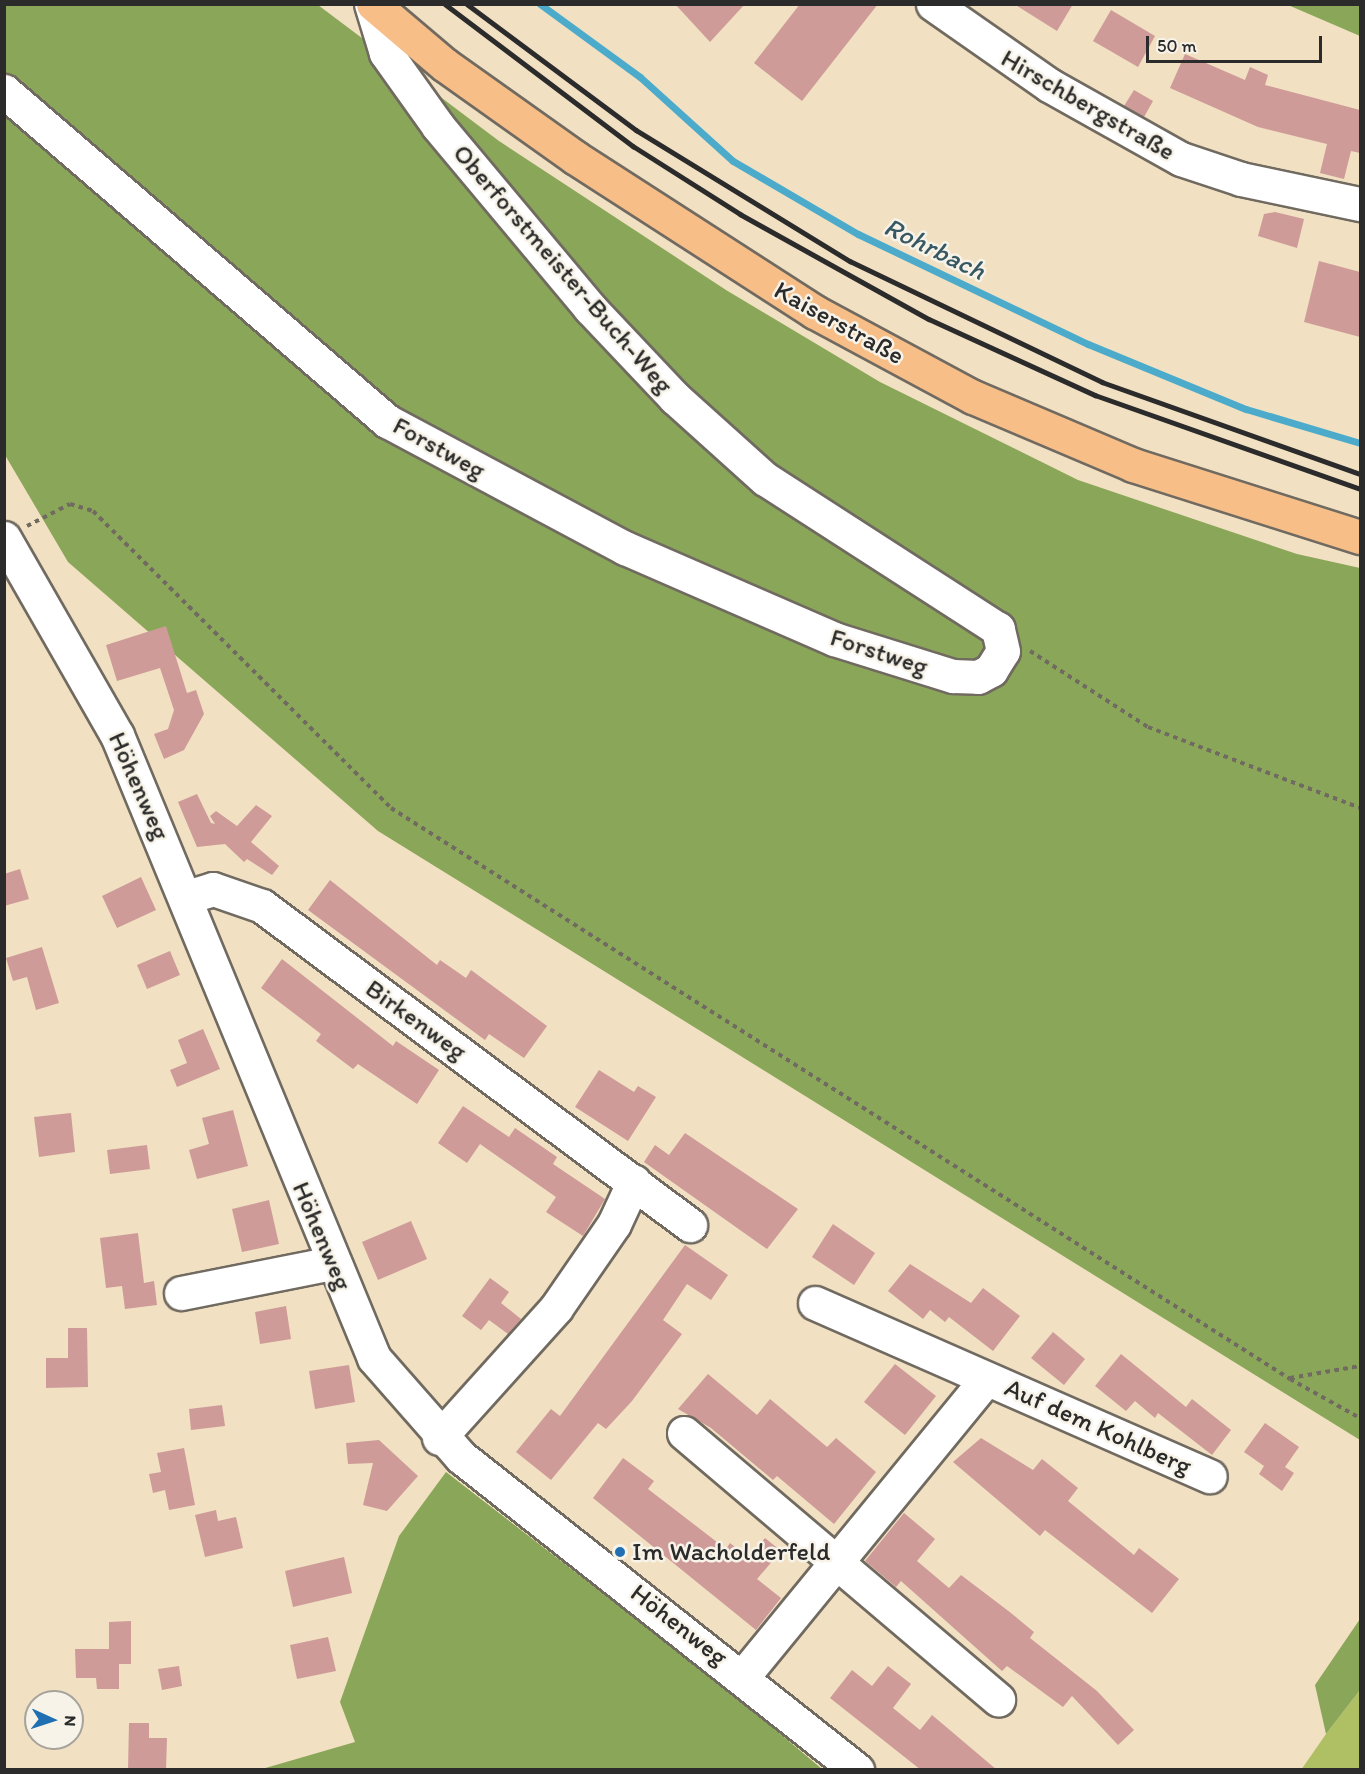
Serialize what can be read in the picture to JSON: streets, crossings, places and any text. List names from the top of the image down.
{
  "streets": {
    "main road": ["Kaiserstraße"],
    "street": [
      "Hirschbergstraße",
      "Oberforstmeister-Buch-Weg",
      "Forstweg",
      "Höhenweg",
      "Birkenweg",
      "Auf dem Kohlberg"
    ]
  },
  "crossings": [
    ["Oberforstmeister-Buch-Weg", "Kaiserstraße"],
    ["Oberforstmeister-Buch-Weg", "Forstweg"],
    ["Höhenweg", "Birkenweg"],
    ["Höhenweg", "Auf dem Kohlberg"]
  ],
  "water": ["Rohrbach"],
  "places": ["Im Wacholderfeld"],
  "scale_bar": "50 m",
  "north": "right"
}
